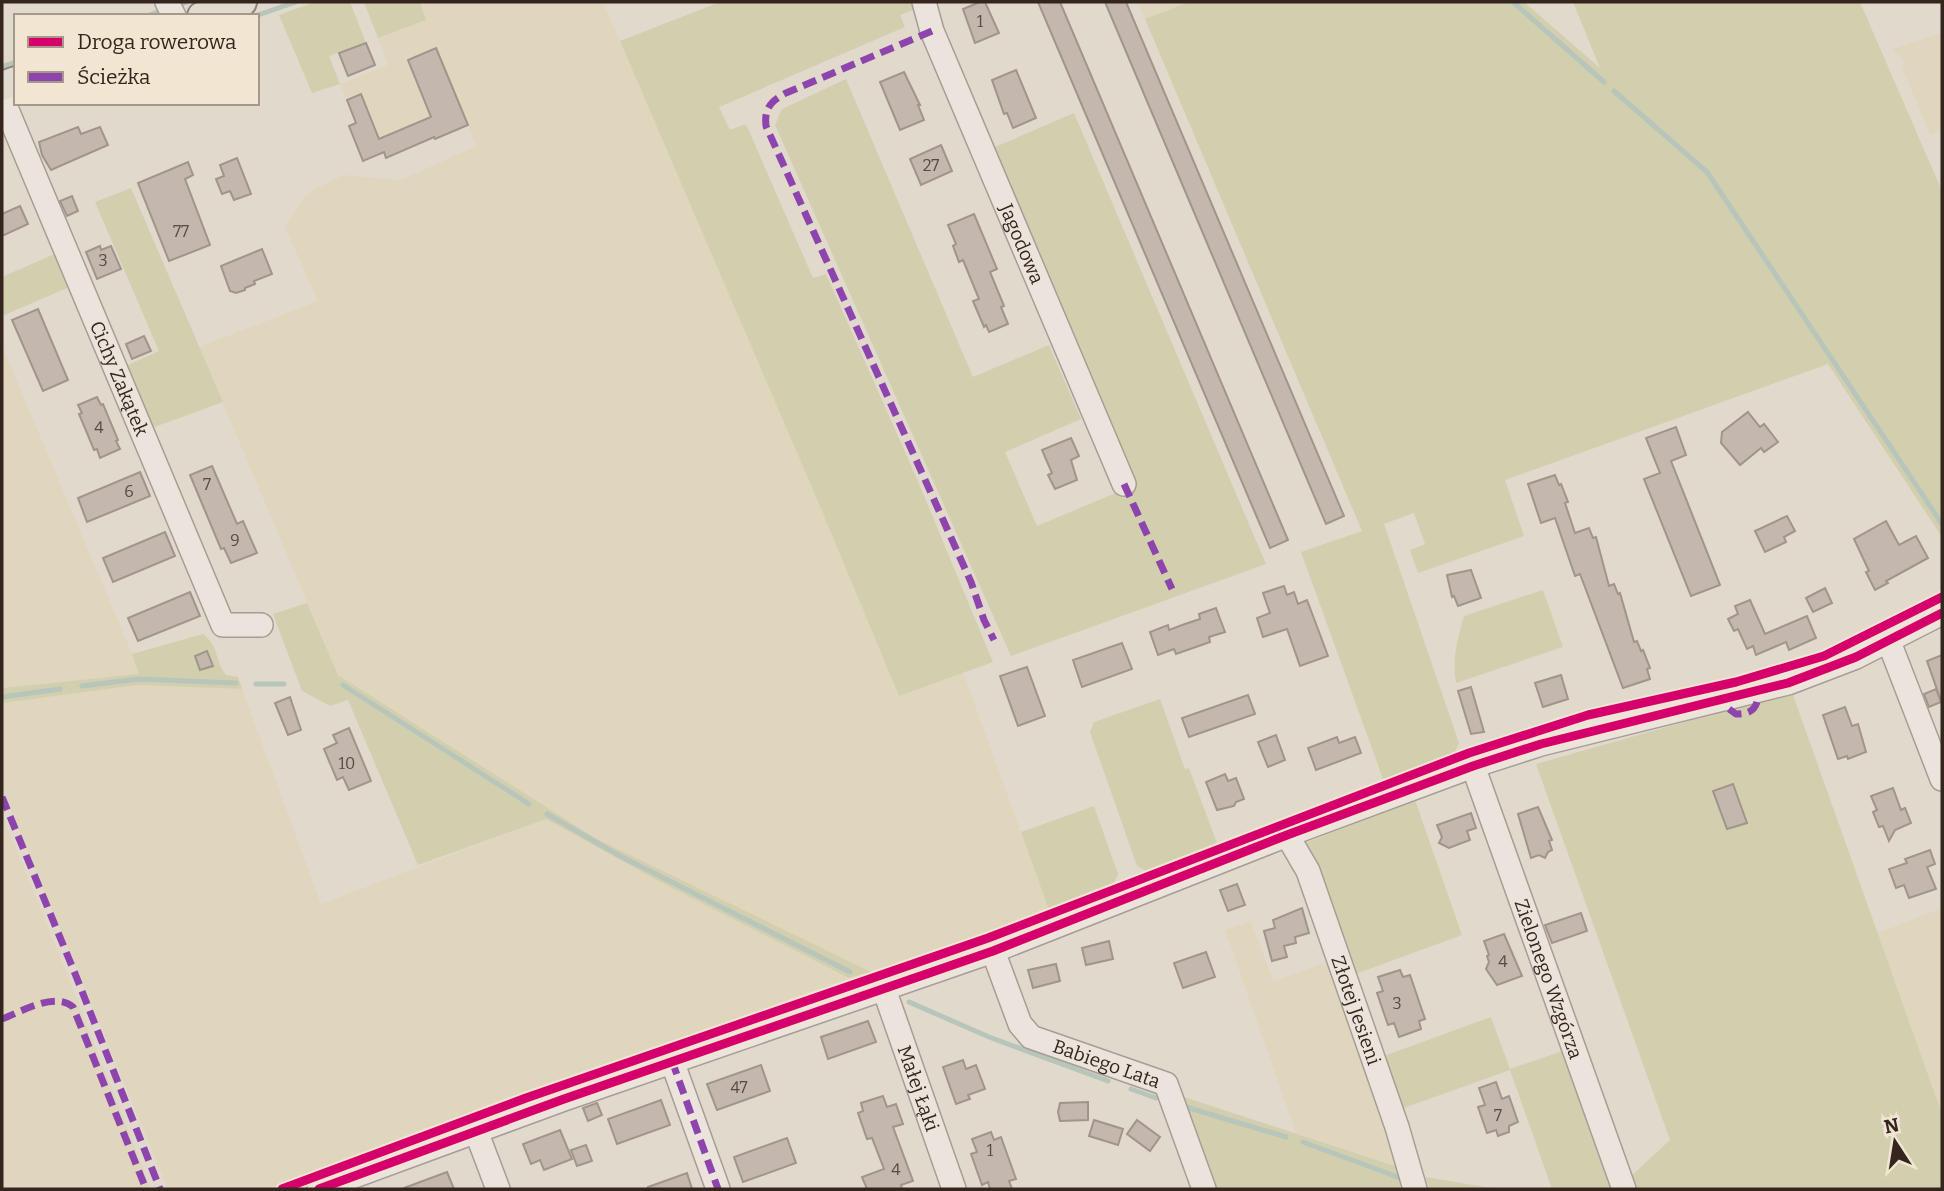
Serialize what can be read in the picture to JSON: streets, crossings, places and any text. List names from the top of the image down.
{
  "streets": {
    "street": [
      "Jagodowa",
      "Cichy Zakątek",
      "Zielonego Wzgórza",
      "Złotej Jesieni",
      "Babiego Lata",
      "Małej Łąki"
    ]
  },
  "house_numbers": [
    "1",
    "27",
    "77",
    "3",
    "4",
    "7",
    "6",
    "9",
    "10",
    "4",
    "3",
    "47",
    "7",
    "1",
    "4"
  ],
  "legend": ["Droga rowerowa", "Ścieżka"],
  "north": "top"
}
